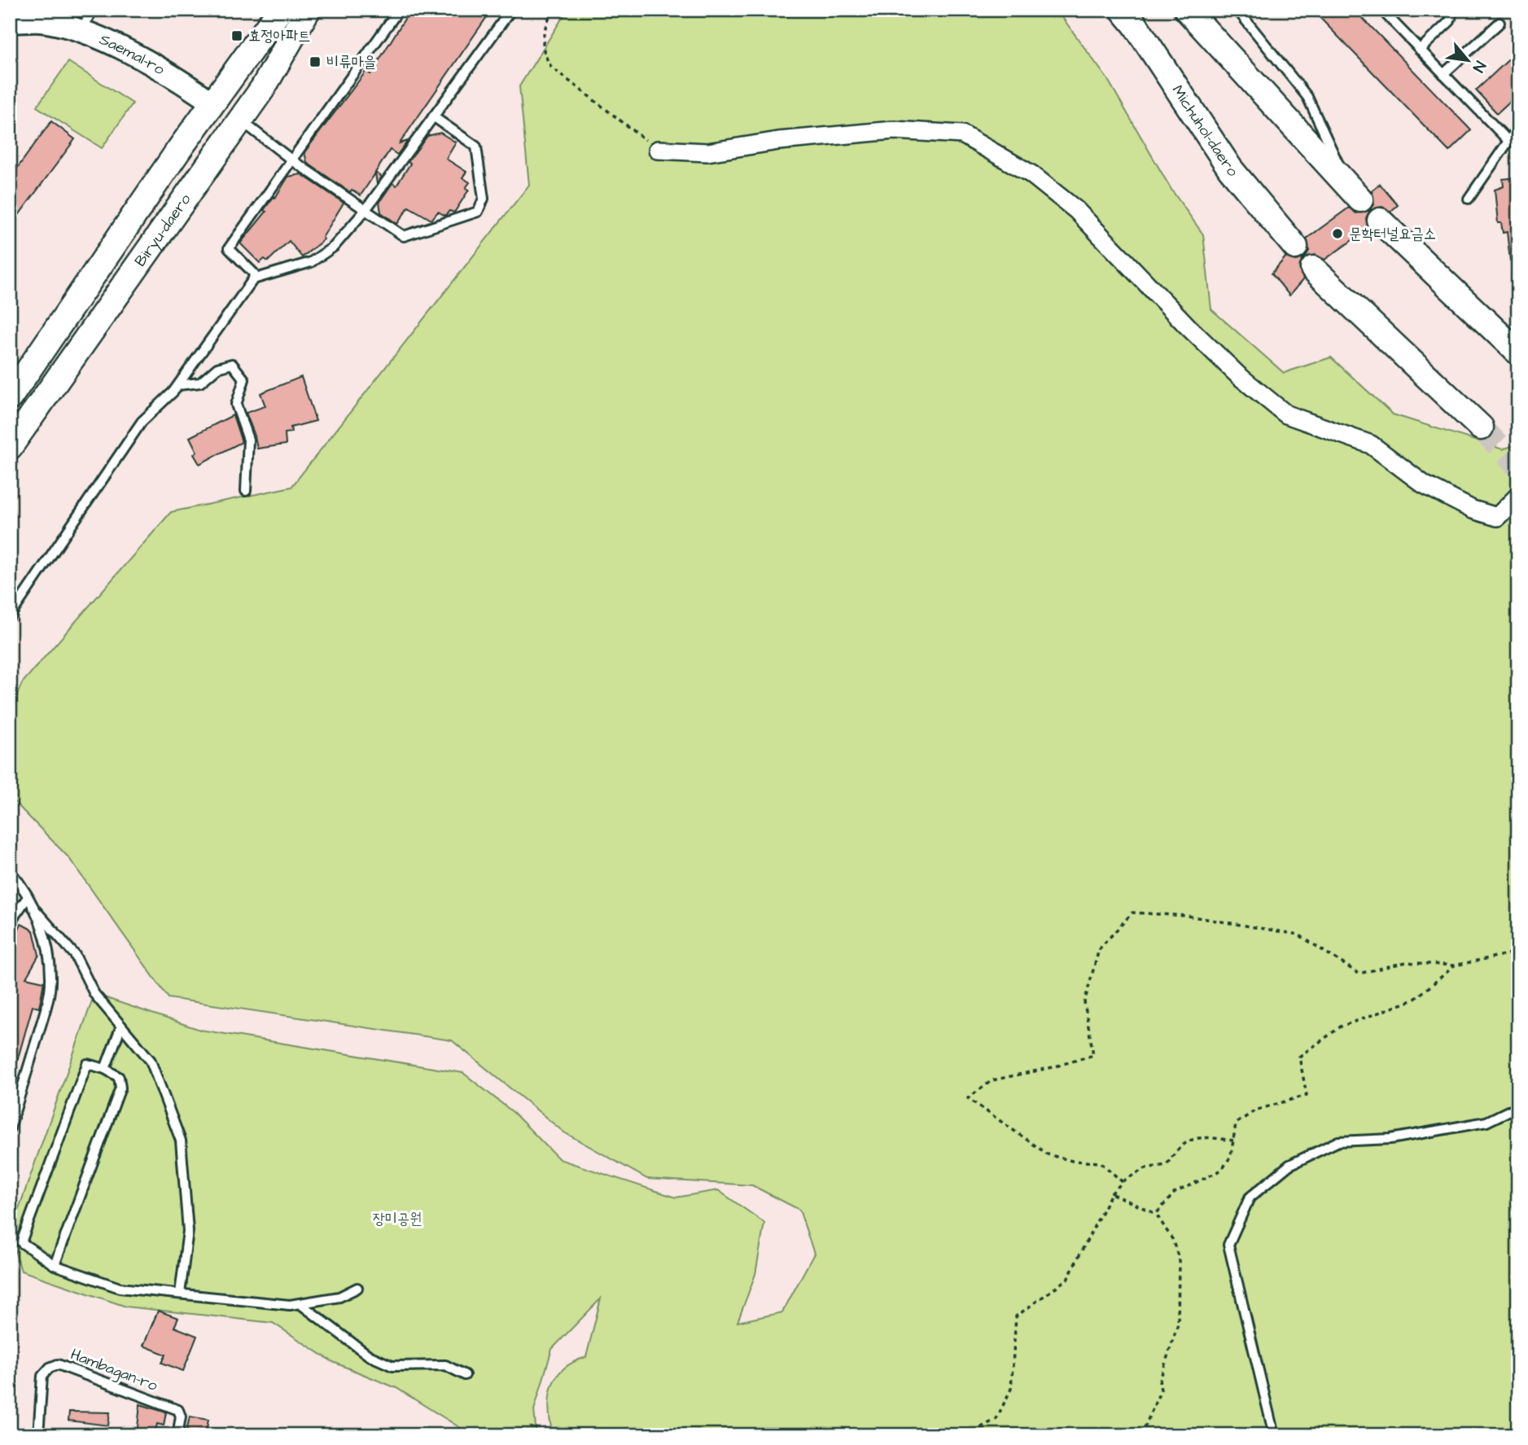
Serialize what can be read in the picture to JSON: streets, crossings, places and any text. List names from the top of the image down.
{
  "streets": {
    "main road": ["Michuhol-daero", "Biryu-daero"],
    "street": ["Saemal-ro"],
    "lane": ["Hambagan-ro"]
  },
  "crossings": [
    ["Saemal-ro", "Biryu-daero"]
  ],
  "parks": ["장미공원"],
  "places": {
    "transit": ["효정아파트", "비류마을"],
    "other": ["문학터널요금소"]
  },
  "north": "bottom right"
}
